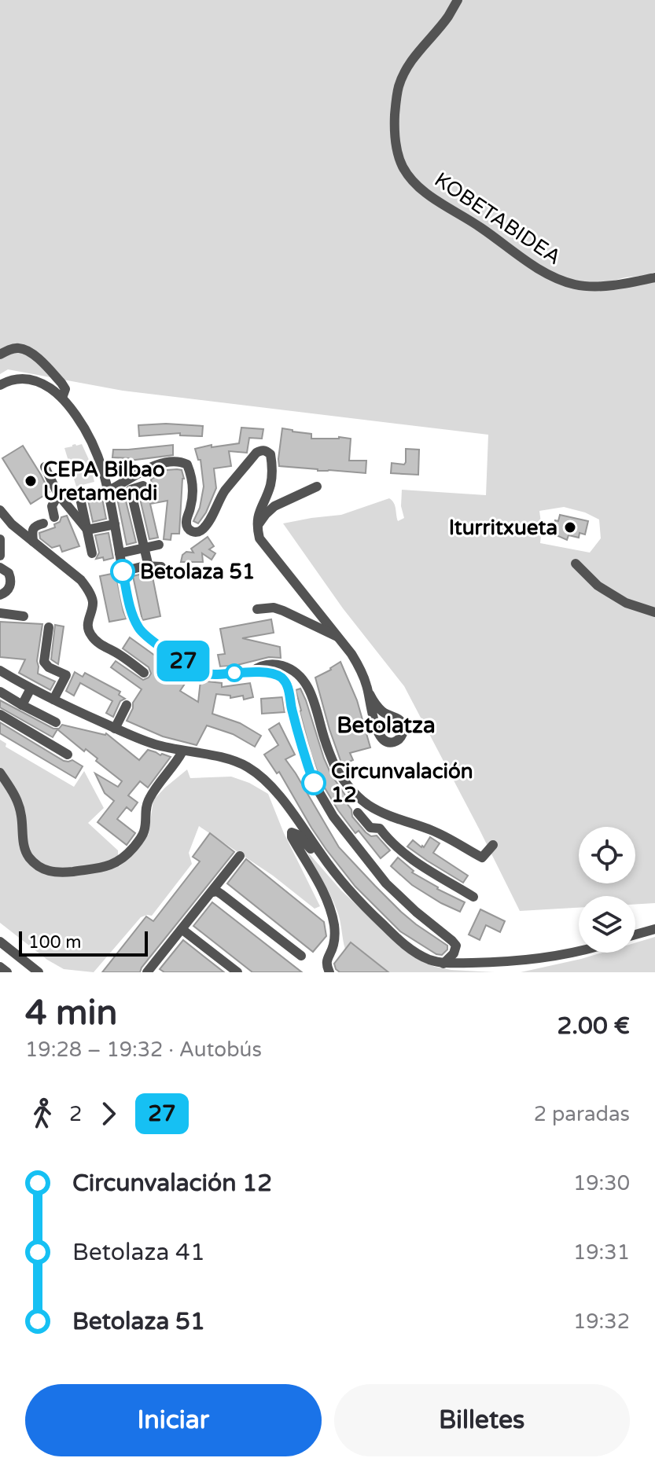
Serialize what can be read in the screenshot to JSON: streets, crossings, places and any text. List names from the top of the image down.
{
  "streets": {
    "street": ["KOBETABIDEA"]
  },
  "districts": ["Betolatza"],
  "places": [
    "CEPA Bilbao Uretamendi",
    "Iturritxueta",
    "Betolaza 51",
    "Circunvalación 12"
  ],
  "lines": ["bus line 27"],
  "scale_bar": "100 m",
  "page": {
    "on_map": "27",
    "scale": "100 m",
    "heading": ["4 min", "19:28 – 19:32 · Autobús", "2.00 €"],
    "legs": ["2", "27", "2 paradas"],
    "list": [
      {
        "name": "Circunvalación 12",
        "value": "19:30"
      },
      {
        "name": "Betolaza 41",
        "value": "19:31"
      },
      {
        "name": "Betolaza 51",
        "value": "19:32"
      }
    ],
    "buttons": ["Iniciar", "Billetes"]
  }
}
